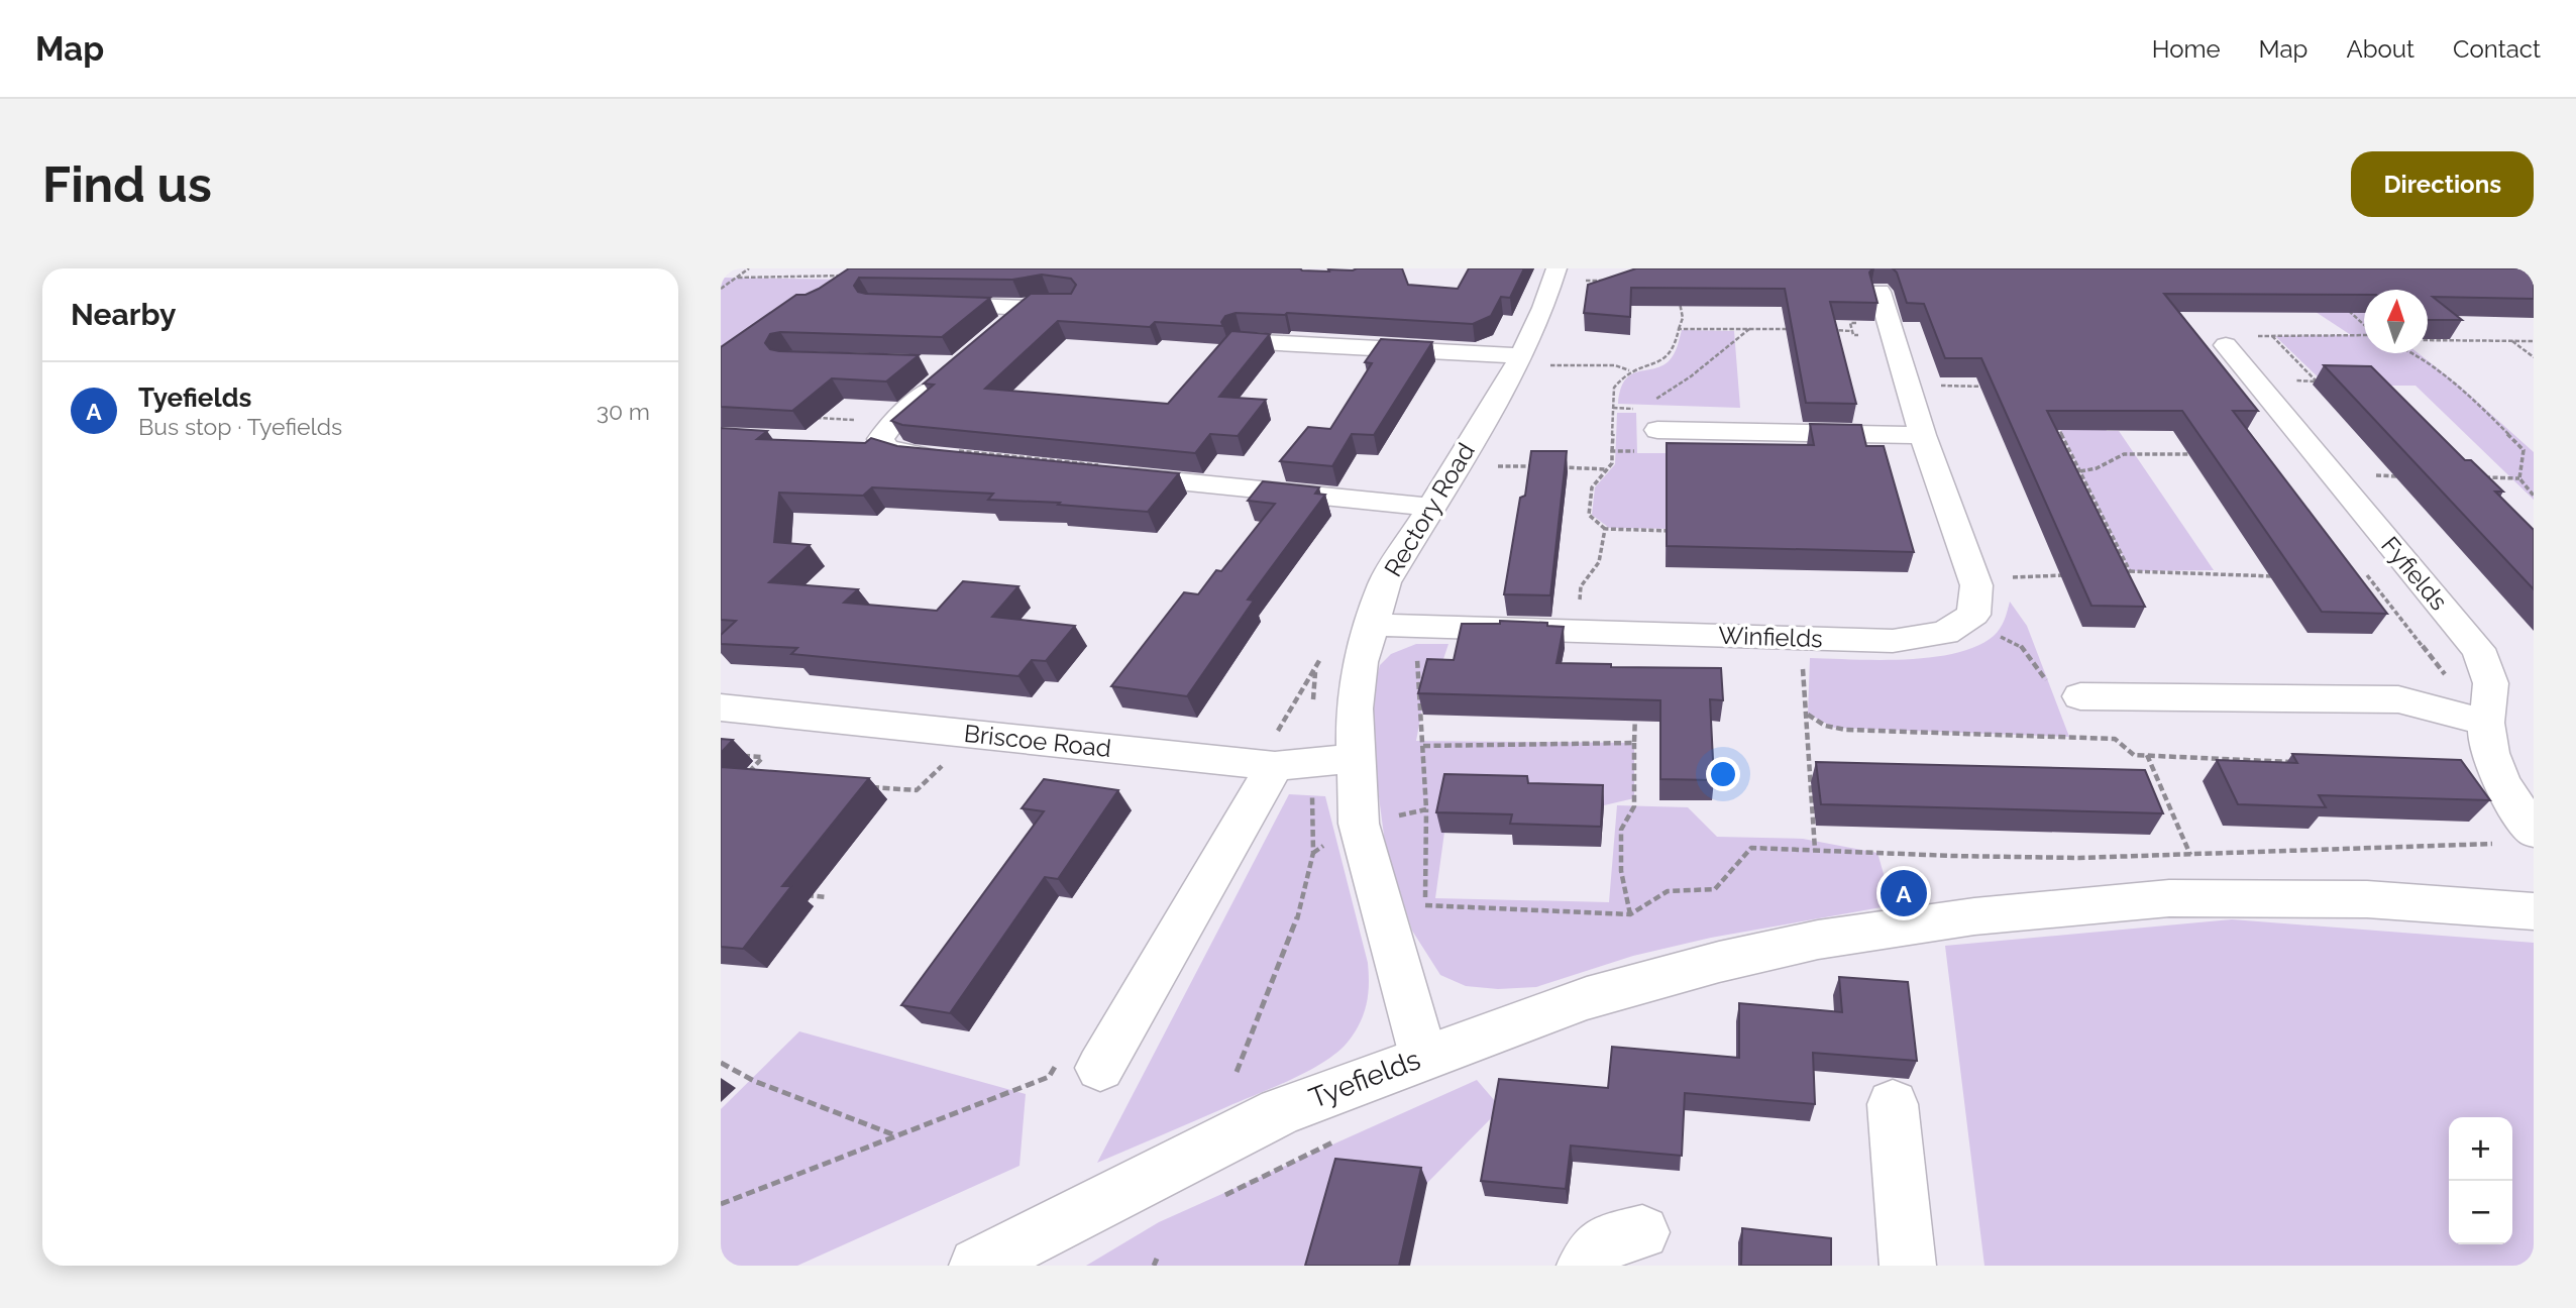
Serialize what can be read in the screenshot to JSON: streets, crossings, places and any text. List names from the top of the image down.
{
  "streets": {
    "street": [
      "Rectory Road",
      "Fyfields",
      "Winfields",
      "Briscoe Road",
      "Tyefields"
    ]
  },
  "crossings": [
    ["Rectory Road", "Winfields"],
    ["Rectory Road", "Briscoe Road"],
    ["Rectory Road", "Tyefields"]
  ],
  "north": "top",
  "page": {
    "header": "Map",
    "nav": [
      "Home",
      "Map",
      "About",
      "Contact"
    ],
    "buttons": "Directions",
    "title": "Find us",
    "heading": "Nearby",
    "list": [
      {
        "mark": "A",
        "name": "Tyefields",
        "note": "Bus stop · Tyefields",
        "value": "30 m"
      }
    ],
    "pins": "A",
    "map_buttons": ["+", "−"]
  }
}
